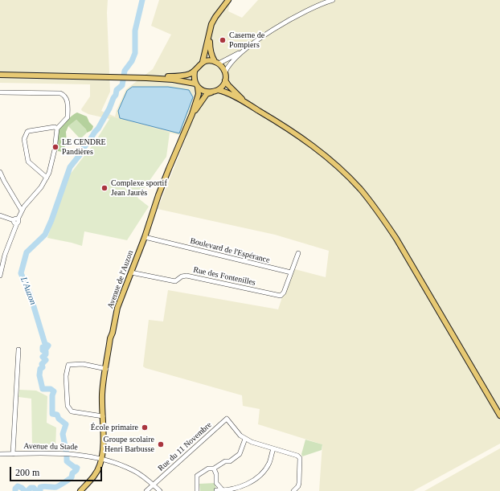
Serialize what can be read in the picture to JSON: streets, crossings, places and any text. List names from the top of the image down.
{
  "streets": {
    "main road": ["Avenue de l'Auzon"],
    "street": [
      "Boulevard de l'Espérance",
      "Rue des Fontenilles",
      "Avenue du Stade",
      "Rue du 11 Novembre"
    ]
  },
  "crossings": [
    ["Boulevard de l'Espérance", "Rue des Fontenilles"],
    ["Boulevard de l'Espérance", "Avenue de l'Auzon"],
    ["Rue des Fontenilles", "Avenue de l'Auzon"],
    ["Avenue de l'Auzon", "Avenue du Stade"],
    ["Avenue du Stade", "Rue du 11 Novembre"]
  ],
  "water": ["L'Auzon"],
  "places": [
    "Caserne de Pompiers",
    "LE CENDRE Pandières",
    "Complexe sportif Jean Jaurès",
    "École primaire",
    "Groupe scolaire Henri Barbusse"
  ],
  "scale_bar": "200 m"
}
